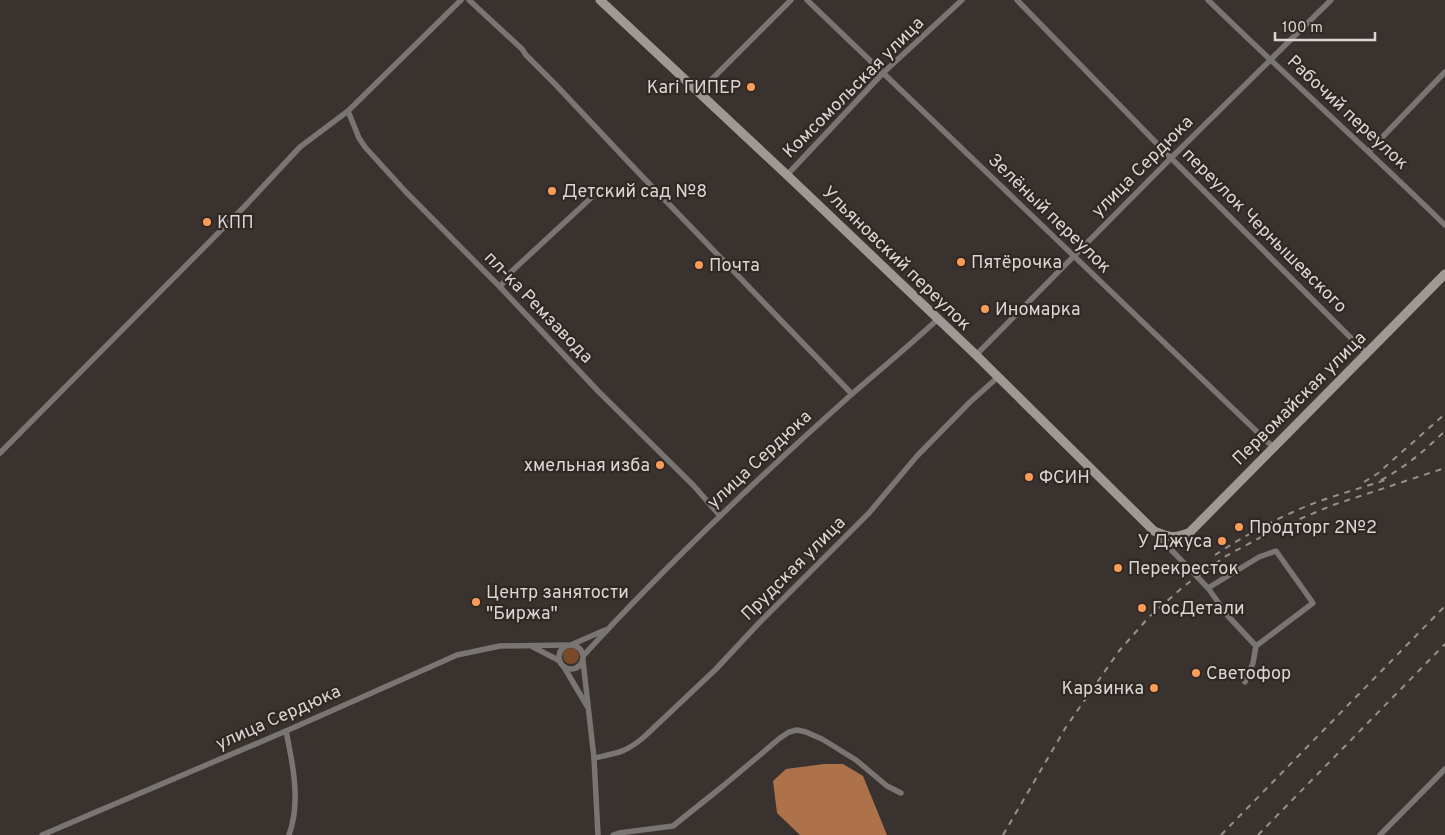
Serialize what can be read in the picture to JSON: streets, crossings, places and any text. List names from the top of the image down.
{
  "streets": {
    "main road": ["Ульяновский переулок", "Первомайская улица"],
    "street": [
      "Комсомольская улица",
      "Рабочий переулок",
      "улица Сердюка",
      "Зелёный переулок",
      "переулок Чернышевского",
      "пл-ка Ремзавода",
      "Прудская улица"
    ]
  },
  "crossings": [
    ["Комсомольская улица", "Зелёный переулок"],
    ["Комсомольская улица", "Ульяновский переулок"],
    ["Рабочий переулок", "улица Сердюка"],
    ["улица Сердюка", "Зелёный переулок"],
    ["улица Сердюка", "переулок Чернышевского"],
    ["улица Сердюка", "Ульяновский переулок"],
    ["улица Сердюка", "пл-ка Ремзавода"],
    ["Зелёный переулок", "Первомайская улица"],
    ["переулок Чернышевского", "Первомайская улица"],
    ["Ульяновский переулок", "Первомайская улица"],
    ["Ульяновский переулок", "Прудская улица"]
  ],
  "places": [
    "Kari ГИПЕР",
    "Детский сад №8",
    "КПП",
    "Пятёрочка",
    "Почта",
    "Иномарка",
    "хмельная изба",
    "ФСИН",
    "Продторг 2№2",
    "У Джуса",
    "Перекресток",
    "Центр занятости \"Биржа\"",
    "ГосДетали",
    "Светофор",
    "Карзинка"
  ],
  "scale_bar": "100 m"
}
